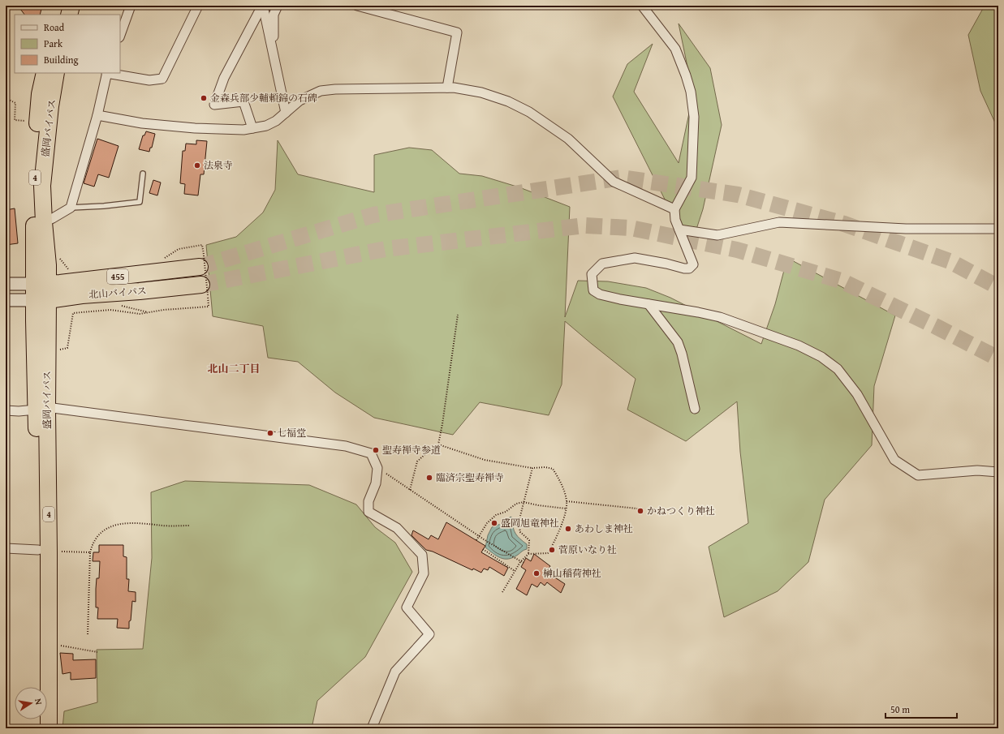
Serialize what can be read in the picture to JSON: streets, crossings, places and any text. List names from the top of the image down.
{
  "streets": {
    "highway": [
      "盛岡バイパス",
      "4",
      "455",
      "北山バイパス"
    ]
  },
  "crossings": [
    ["盛岡バイパス", "北山バイパス"]
  ],
  "districts": ["北山二丁目"],
  "places": [
    "金森兵部少輔頼錦の石碑",
    "法泉寺",
    "七福堂",
    "聖寿禅寺参道",
    "臨済宗聖寿禅寺",
    "かねつくり神社",
    "盛岡旭竜神社",
    "あわしま神社",
    "菅原いなり社",
    "榊山稲荷神社"
  ],
  "legend": ["Road", "Park", "Building"],
  "scale_bar": "50 m",
  "north": "right"
}
